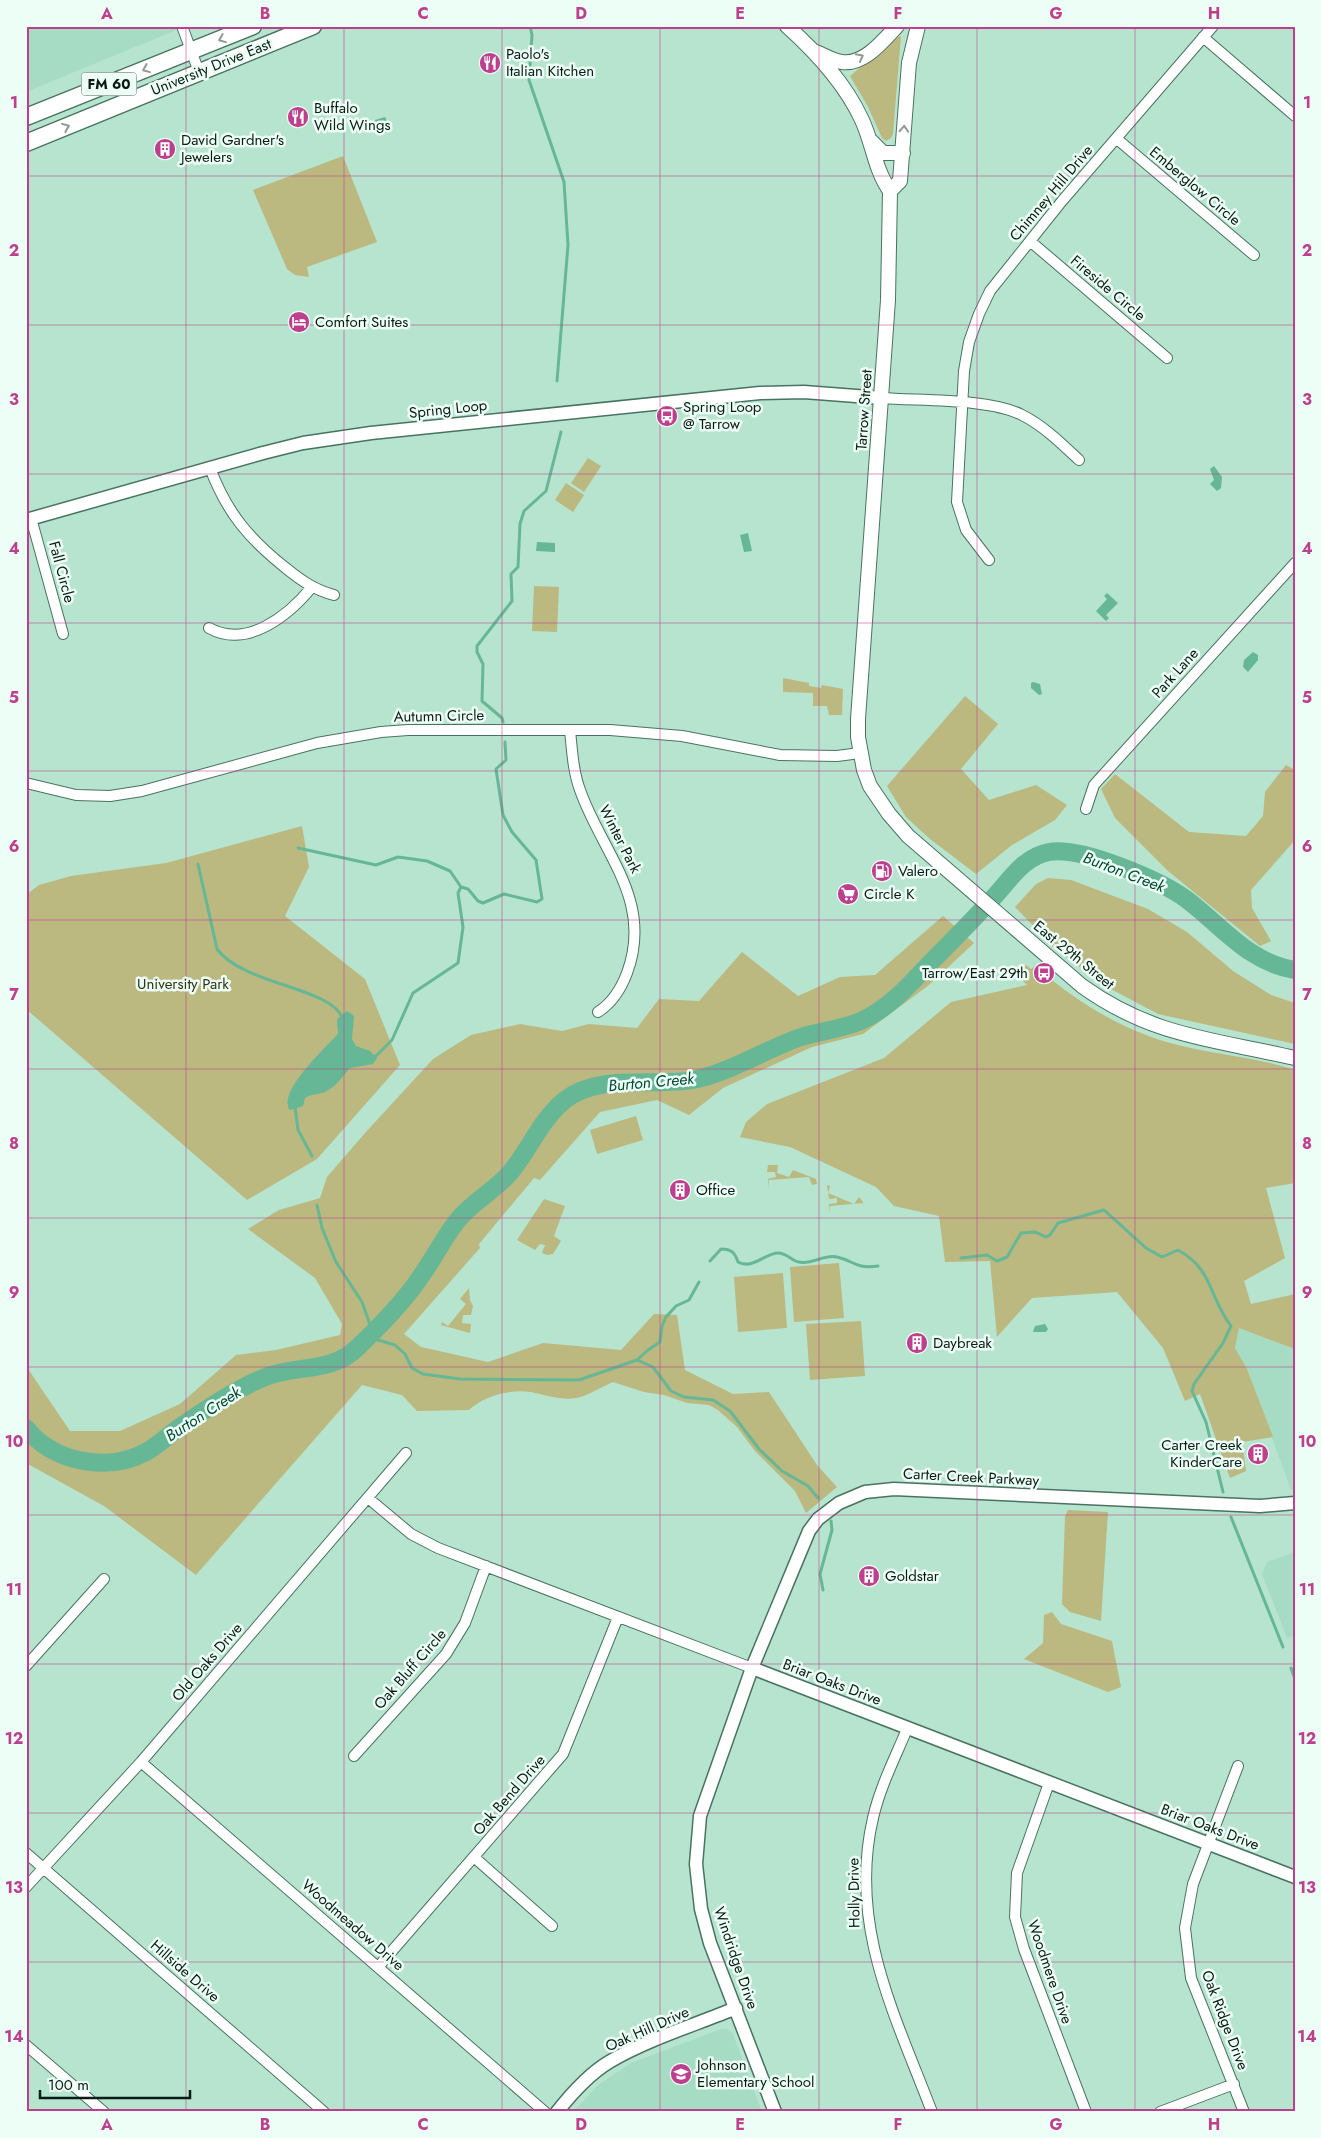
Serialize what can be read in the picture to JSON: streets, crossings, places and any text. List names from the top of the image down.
{
  "streets": {
    "main road": [
      "University Drive East",
      "FM 60",
      "Tarrow Street",
      "East 29th Street"
    ],
    "street": [
      "Emberglow Circle",
      "Chimney Hill Drive",
      "Fireside Circle",
      "Spring Loop",
      "Fall Circle",
      "Park Lane",
      "Autumn Circle",
      "Winter Park",
      "Carter Creek Parkway",
      "Old Oaks Drive",
      "Oak Bluff Circle",
      "Briar Oaks Drive",
      "Oak Bend Drive",
      "Holly Drive",
      "Woodmeadow Drive",
      "Windridge Drive",
      "Hillside Drive",
      "Woodmere Drive",
      "Oak Ridge Drive",
      "Oak Hill Drive"
    ]
  },
  "crossings": [
    ["Emberglow Circle", "Chimney Hill Drive"],
    ["Chimney Hill Drive", "Fireside Circle"],
    ["Spring Loop", "Tarrow Street"],
    ["Spring Loop", "Fall Circle"],
    ["Tarrow Street", "Autumn Circle"],
    ["Tarrow Street", "East 29th Street"],
    ["Autumn Circle", "Winter Park"],
    ["Carter Creek Parkway", "Briar Oaks Drive"],
    ["Carter Creek Parkway", "Windridge Drive"],
    ["Old Oaks Drive", "Briar Oaks Drive"],
    ["Old Oaks Drive", "Woodmeadow Drive"],
    ["Old Oaks Drive", "Hillside Drive"],
    ["Oak Bluff Circle", "Briar Oaks Drive"],
    ["Briar Oaks Drive", "Oak Bend Drive"],
    ["Briar Oaks Drive", "Holly Drive"],
    ["Briar Oaks Drive", "Windridge Drive"],
    ["Briar Oaks Drive", "Woodmere Drive"],
    ["Briar Oaks Drive", "Oak Ridge Drive"],
    ["Oak Bend Drive", "Woodmeadow Drive"],
    ["Windridge Drive", "Oak Hill Drive"]
  ],
  "water": ["Burton Creek"],
  "parks": ["University Park"],
  "places": {
    "restaurant": ["Paolo's Italian Kitchen", "Buffalo Wild Wings"],
    "building": [
      "David Gardner's Jewelers",
      "Office",
      "Daybreak",
      "Carter Creek KinderCare",
      "Goldstar"
    ],
    "hotel": ["Comfort Suites"],
    "bus stop": ["Spring Loop @ Tarrow", "Tarrow/East 29th"],
    "fuel station": ["Valero"],
    "supermarket": ["Circle K"],
    "school or university": ["Johnson Elementary School"]
  },
  "scale_bar": "100 m",
  "grid": {
    "columns": [
      "A",
      "B",
      "C",
      "D",
      "E",
      "F",
      "G",
      "H"
    ],
    "rows": [
      "1",
      "2",
      "3",
      "4",
      "5",
      "6",
      "7",
      "8",
      "9",
      "10",
      "11",
      "12",
      "13",
      "14"
    ]
  }
}
